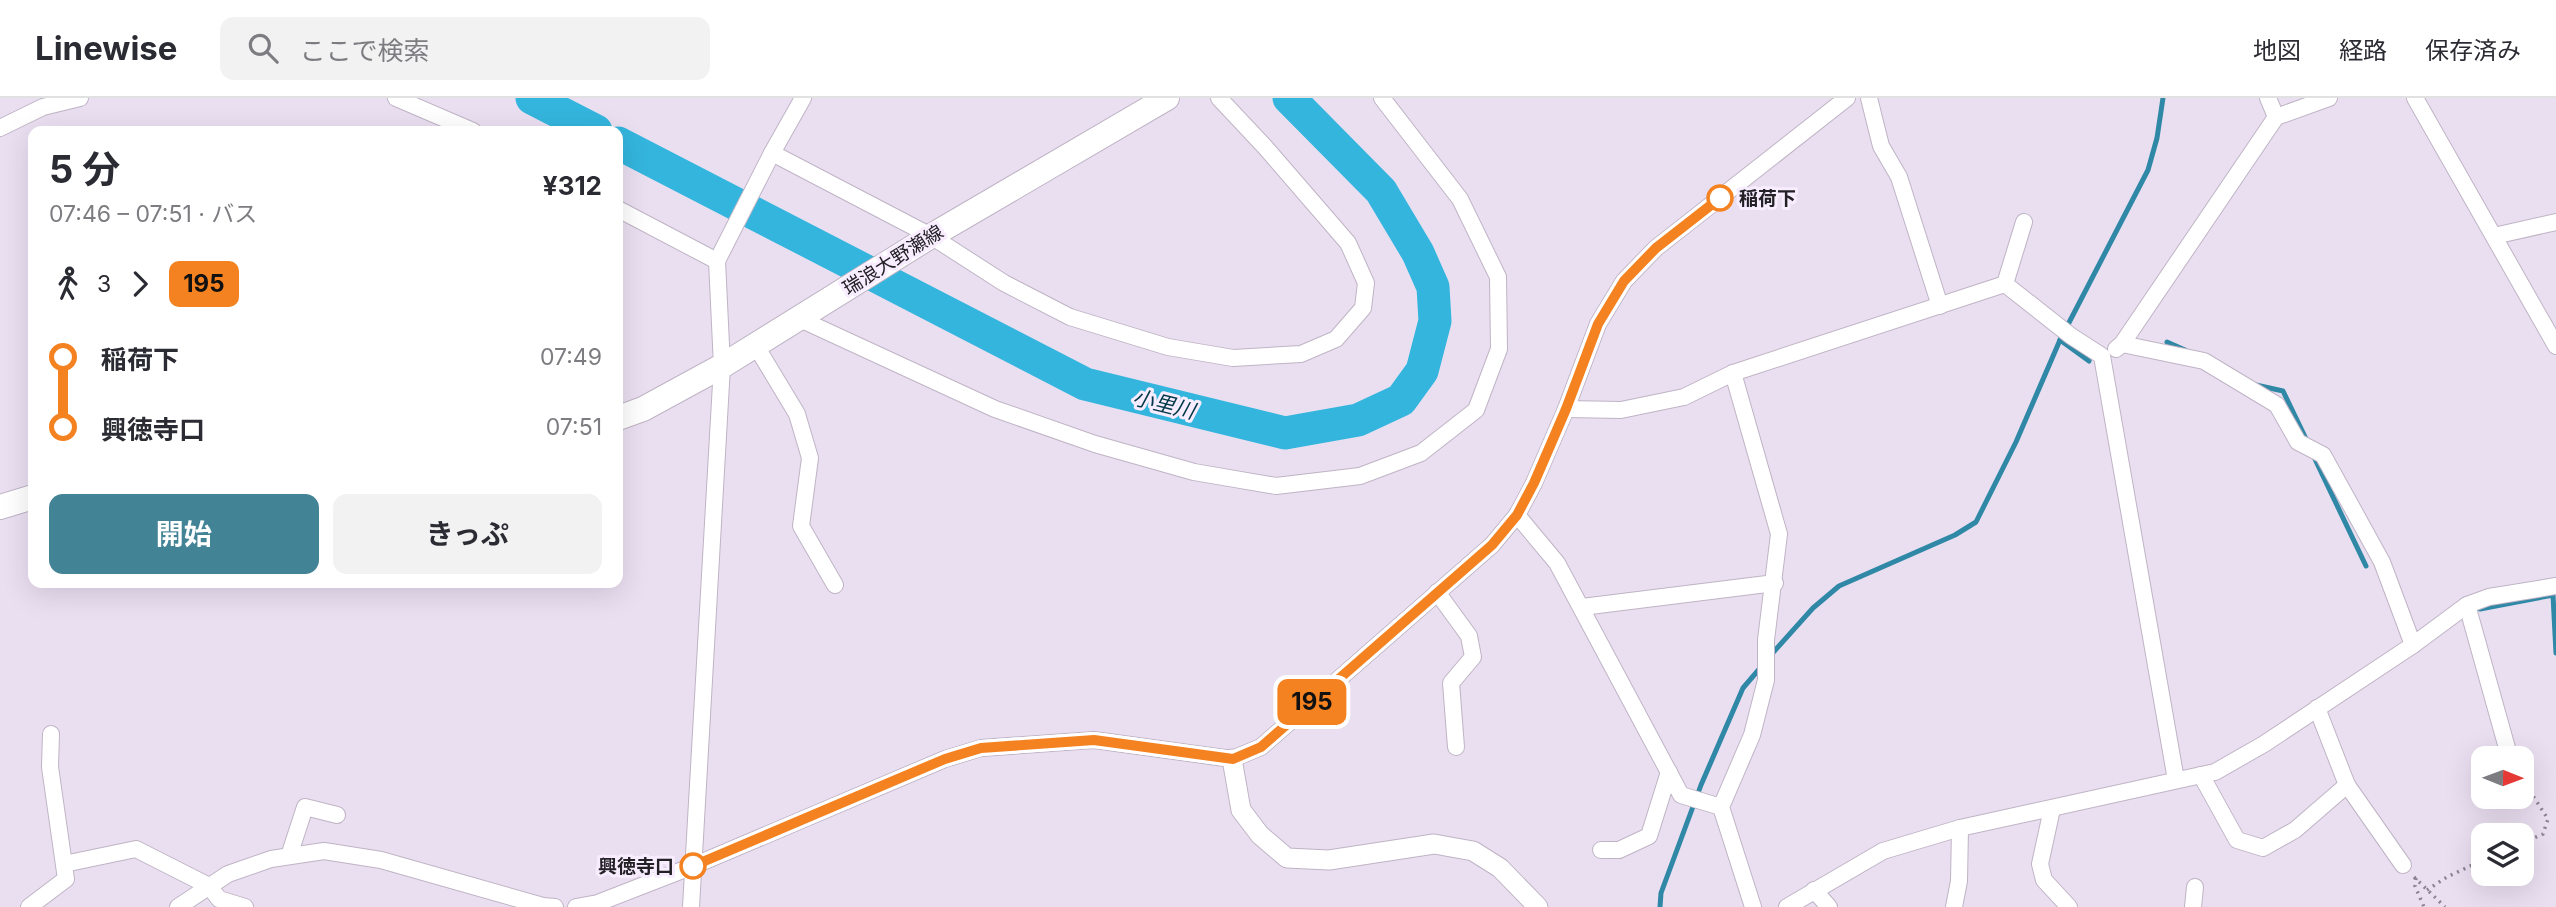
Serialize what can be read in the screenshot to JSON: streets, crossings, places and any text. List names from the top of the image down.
{
  "streets": {
    "main road": ["瑞浪大野瀬線"]
  },
  "water": ["小里川"],
  "places": ["稲荷下", "興徳寺口"],
  "lines": ["bus line 195"],
  "north": "right",
  "page": {
    "header": "Linewise",
    "search": "ここで検索",
    "nav": ["地図", "経路", "保存済み"],
    "on_map": "195",
    "heading": ["5 分", "07:46 – 07:51 · バス", "¥312"],
    "legs": ["3", "195"],
    "list": [
      {
        "name": "稲荷下",
        "value": "07:49"
      },
      {
        "name": "興徳寺口",
        "value": "07:51"
      }
    ],
    "buttons": ["開始", "きっぷ"]
  }
}
